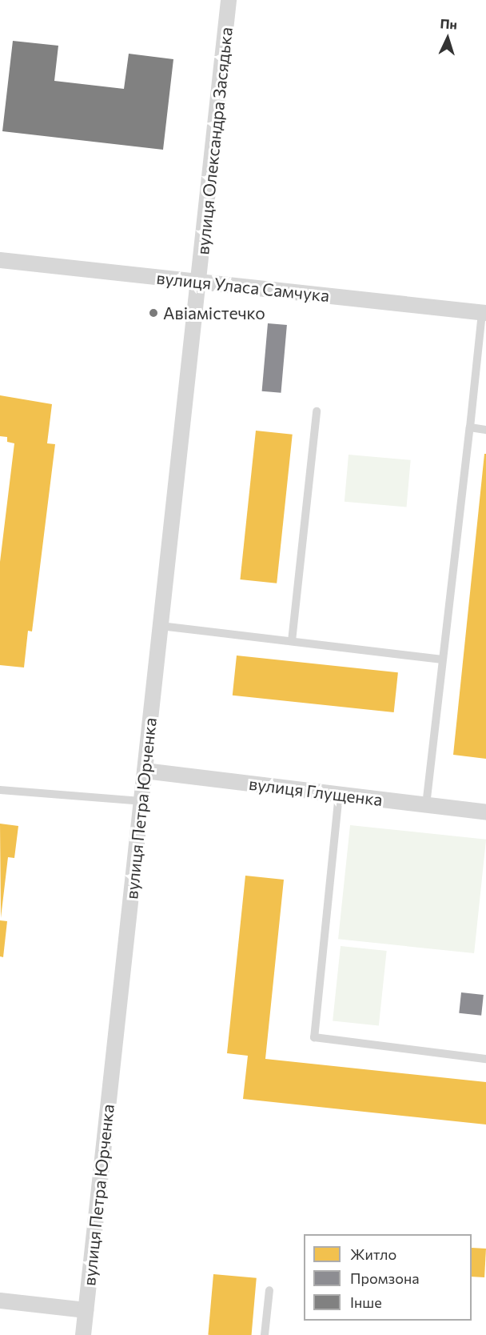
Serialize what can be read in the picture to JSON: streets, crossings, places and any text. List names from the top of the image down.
{
  "streets": {
    "street": [
      "вулиця Олександра Засядька",
      "вулиця Уласа Самчука",
      "вулиця Глущенка",
      "вулиця Петра Юрченка"
    ]
  },
  "crossings": [
    ["вулиця Олександра Засядька", "вулиця Уласа Самчука"],
    ["вулиця Олександра Засядька", "вулиця Петра Юрченка"],
    ["вулиця Уласа Самчука", "вулиця Петра Юрченка"],
    ["вулиця Глущенка", "вулиця Петра Юрченка"]
  ],
  "places": ["Авіамістечко"],
  "legend": ["Житло", "Промзона", "Інше"],
  "north": "top"
}
